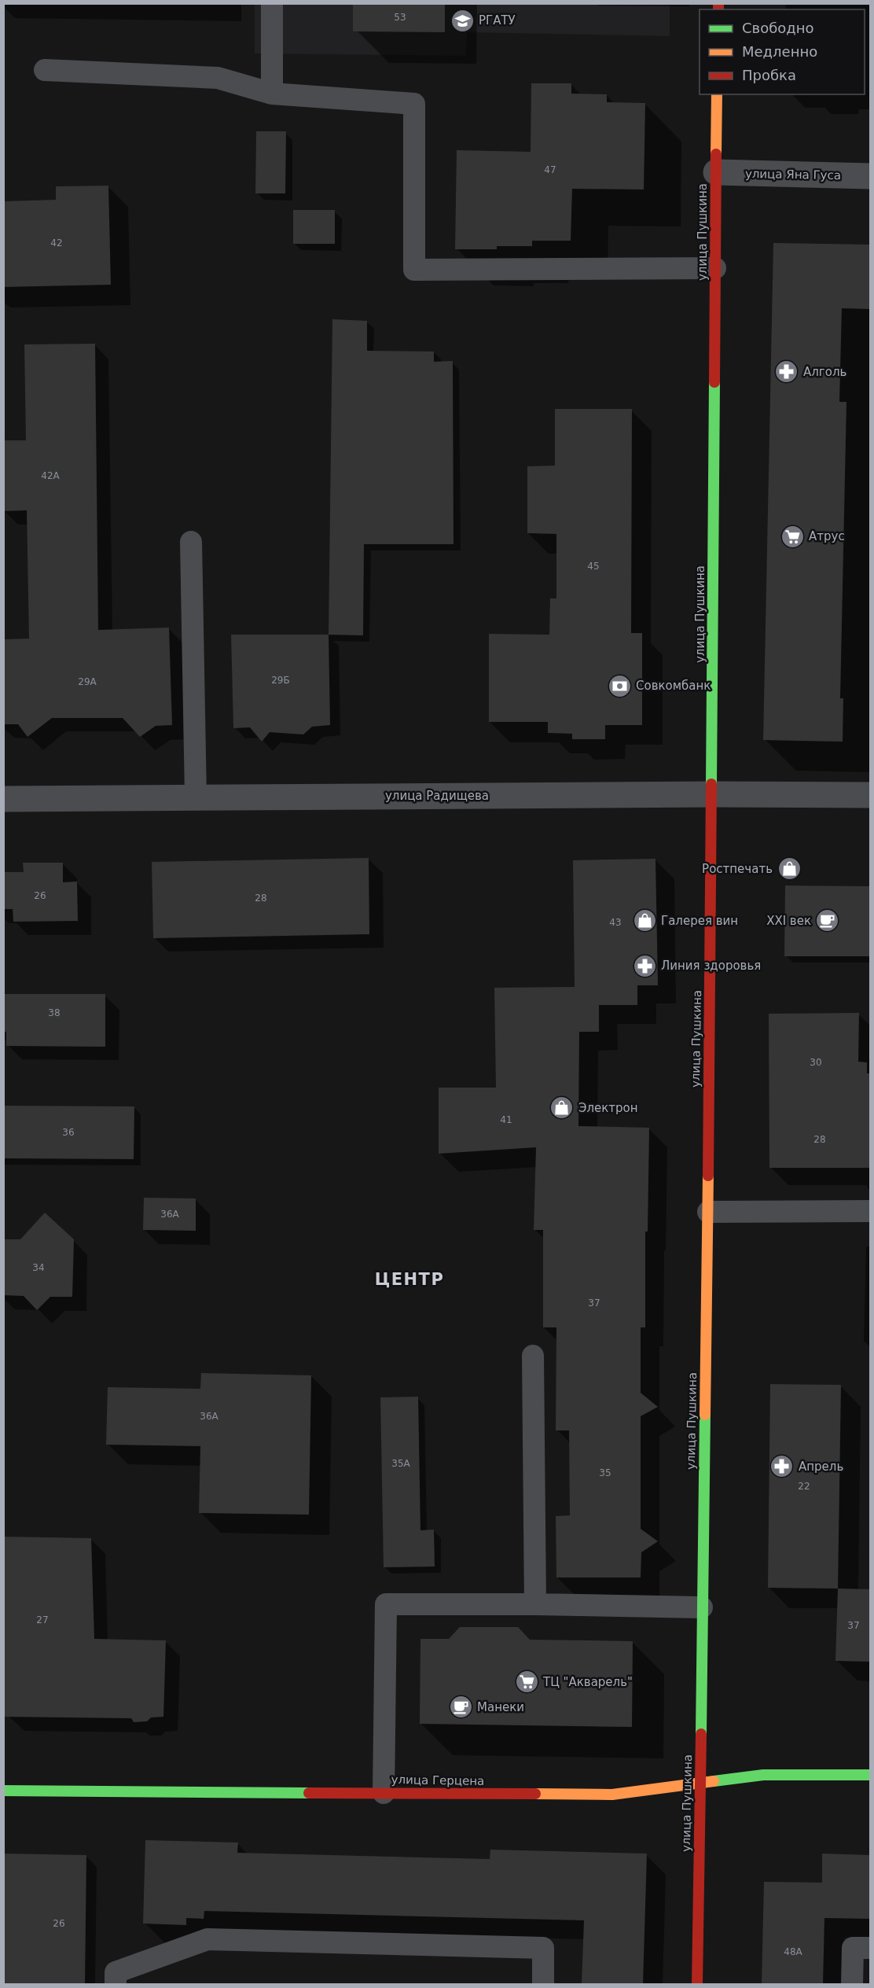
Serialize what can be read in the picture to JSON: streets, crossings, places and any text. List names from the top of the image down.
{
  "streets": {
    "street": [
      "улица Яна Гуса",
      "улица Пушкина",
      "улица Радищева",
      "улица Герцена"
    ]
  },
  "crossings": [
    ["улица Яна Гуса", "улица Пушкина"],
    ["улица Пушкина", "улица Радищева"],
    ["улица Пушкина", "улица Герцена"]
  ],
  "districts": ["ЦЕНТР"],
  "places": {
    "school or university": ["РГАТУ"],
    "pharmacy": ["Алголь", "Линия здоровья", "Апрель"],
    "supermarket": ["Атрус", "ТЦ \"Акварель\""],
    "bank": ["Совкомбанк"],
    "shop": ["Ростпечать", "Галерея вин", "Электрон"],
    "cafe": ["XXI век", "Манеки"]
  },
  "house_numbers": [
    "53",
    "47",
    "42",
    "42А",
    "45",
    "29Б",
    "29А",
    "26",
    "28",
    "43",
    "38",
    "30",
    "41",
    "36",
    "28",
    "36А",
    "34",
    "37",
    "36А",
    "35А",
    "35",
    "22",
    "27",
    "37",
    "26",
    "48А"
  ],
  "legend": ["Свободно", "Медленно", "Пробка"]
}
